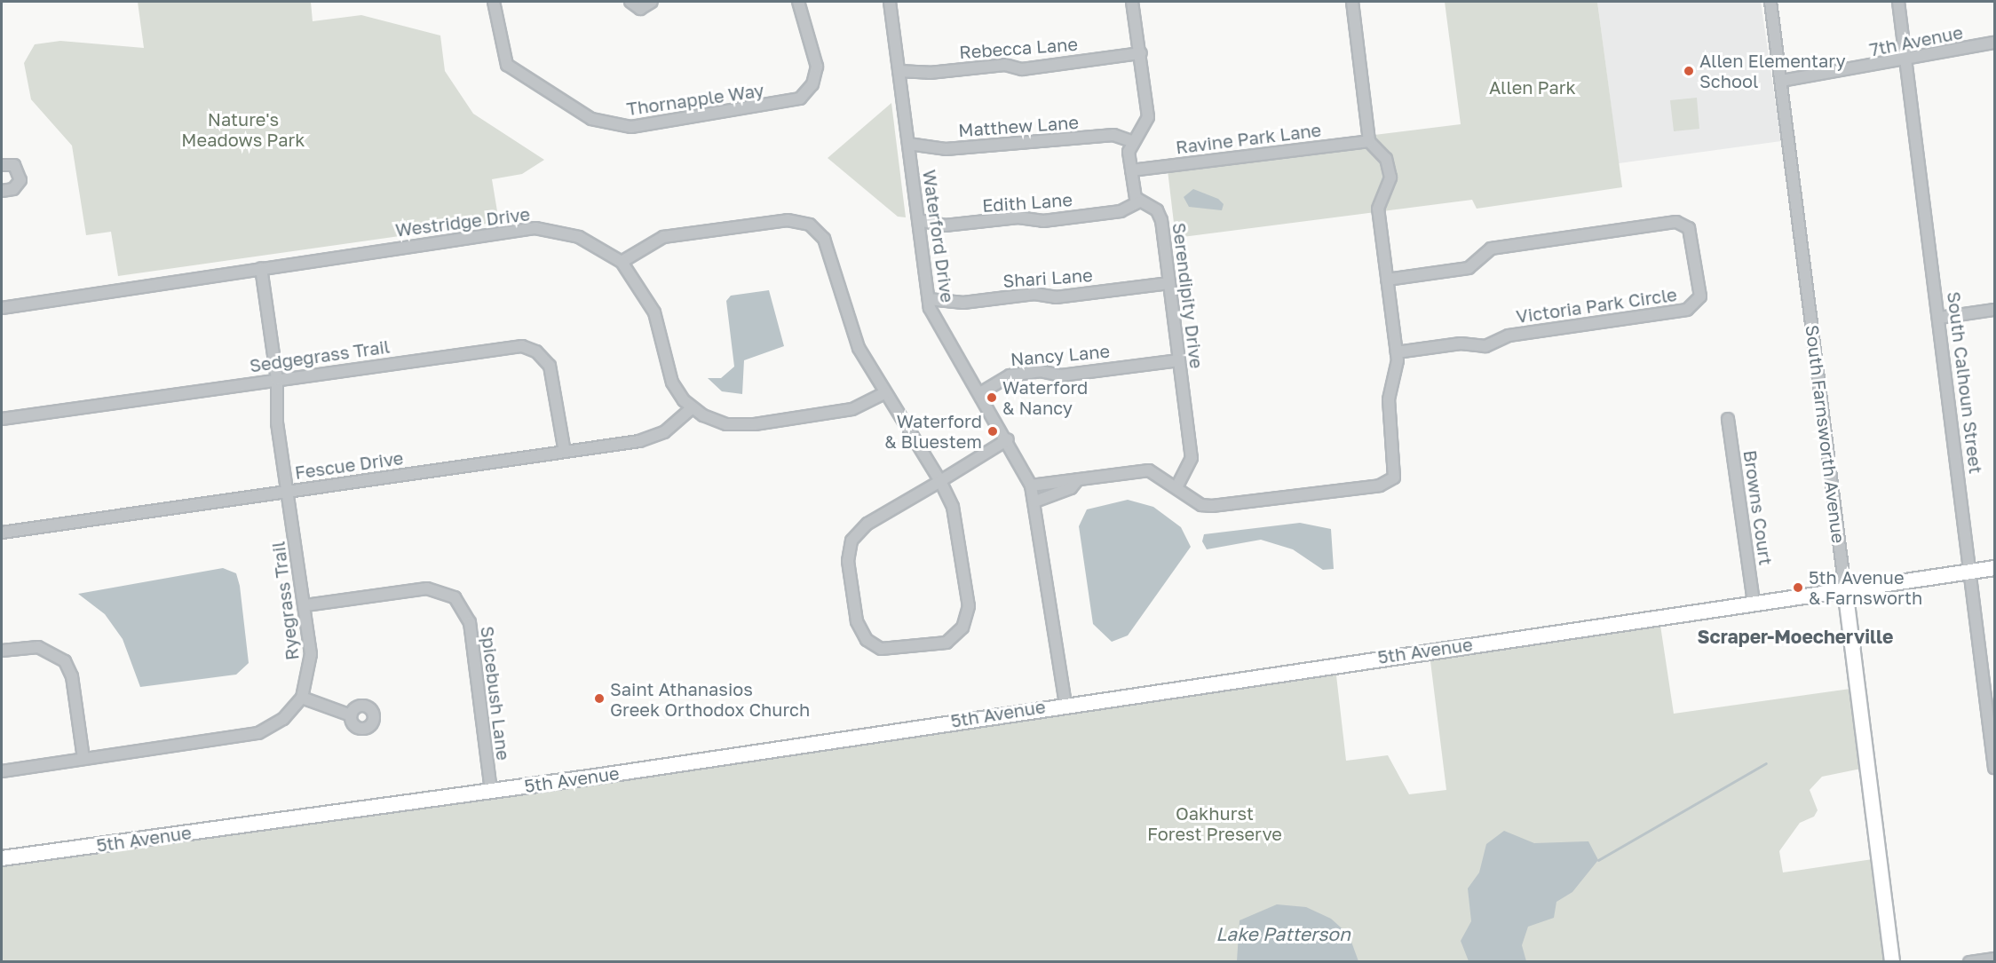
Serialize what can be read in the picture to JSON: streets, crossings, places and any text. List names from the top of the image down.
{
  "streets": {
    "street": [
      "7th Avenue",
      "Rebecca Lane",
      "Thornapple Way",
      "Matthew Lane",
      "Ravine Park Lane",
      "Edith Lane",
      "Westridge Drive",
      "Waterford Drive",
      "Shari Lane",
      "Serendipity Drive",
      "Victoria Park Circle",
      "Nancy Lane",
      "Sedgegrass Trail",
      "South Calhoun Street",
      "South Farnsworth Avenue",
      "Fescue Drive",
      "Browns Court",
      "Ryegrass Trail",
      "5th Avenue",
      "Spicebush Lane"
    ]
  },
  "crossings": [
    ["7th Avenue", "South Calhoun Street"],
    ["7th Avenue", "South Farnsworth Avenue"],
    ["Rebecca Lane", "Waterford Drive"],
    ["Matthew Lane", "Waterford Drive"],
    ["Edith Lane", "Waterford Drive"],
    ["Edith Lane", "Serendipity Drive"],
    ["Westridge Drive", "Fescue Drive"],
    ["Westridge Drive", "Ryegrass Trail"],
    ["Waterford Drive", "Shari Lane"],
    ["Waterford Drive", "Nancy Lane"],
    ["Waterford Drive", "5th Avenue"],
    ["Shari Lane", "Serendipity Drive"],
    ["Serendipity Drive", "Nancy Lane"],
    ["Sedgegrass Trail", "Fescue Drive"],
    ["Sedgegrass Trail", "Ryegrass Trail"],
    ["South Calhoun Street", "5th Avenue"],
    ["South Farnsworth Avenue", "5th Avenue"],
    ["Fescue Drive", "Ryegrass Trail"],
    ["Browns Court", "5th Avenue"],
    ["Ryegrass Trail", "Spicebush Lane"],
    ["5th Avenue", "Spicebush Lane"]
  ],
  "districts": ["Scraper-Moecherville"],
  "water": ["Lake Patterson"],
  "parks": ["Allen Park", "Nature's Meadows Park", "Oakhurst Forest Preserve"],
  "places": [
    "Allen Elementary School",
    "Waterford & Nancy",
    "Waterford & Bluestem",
    "5th Avenue & Farnsworth",
    "Saint Athanasios Greek Orthodox Church"
  ]
}
